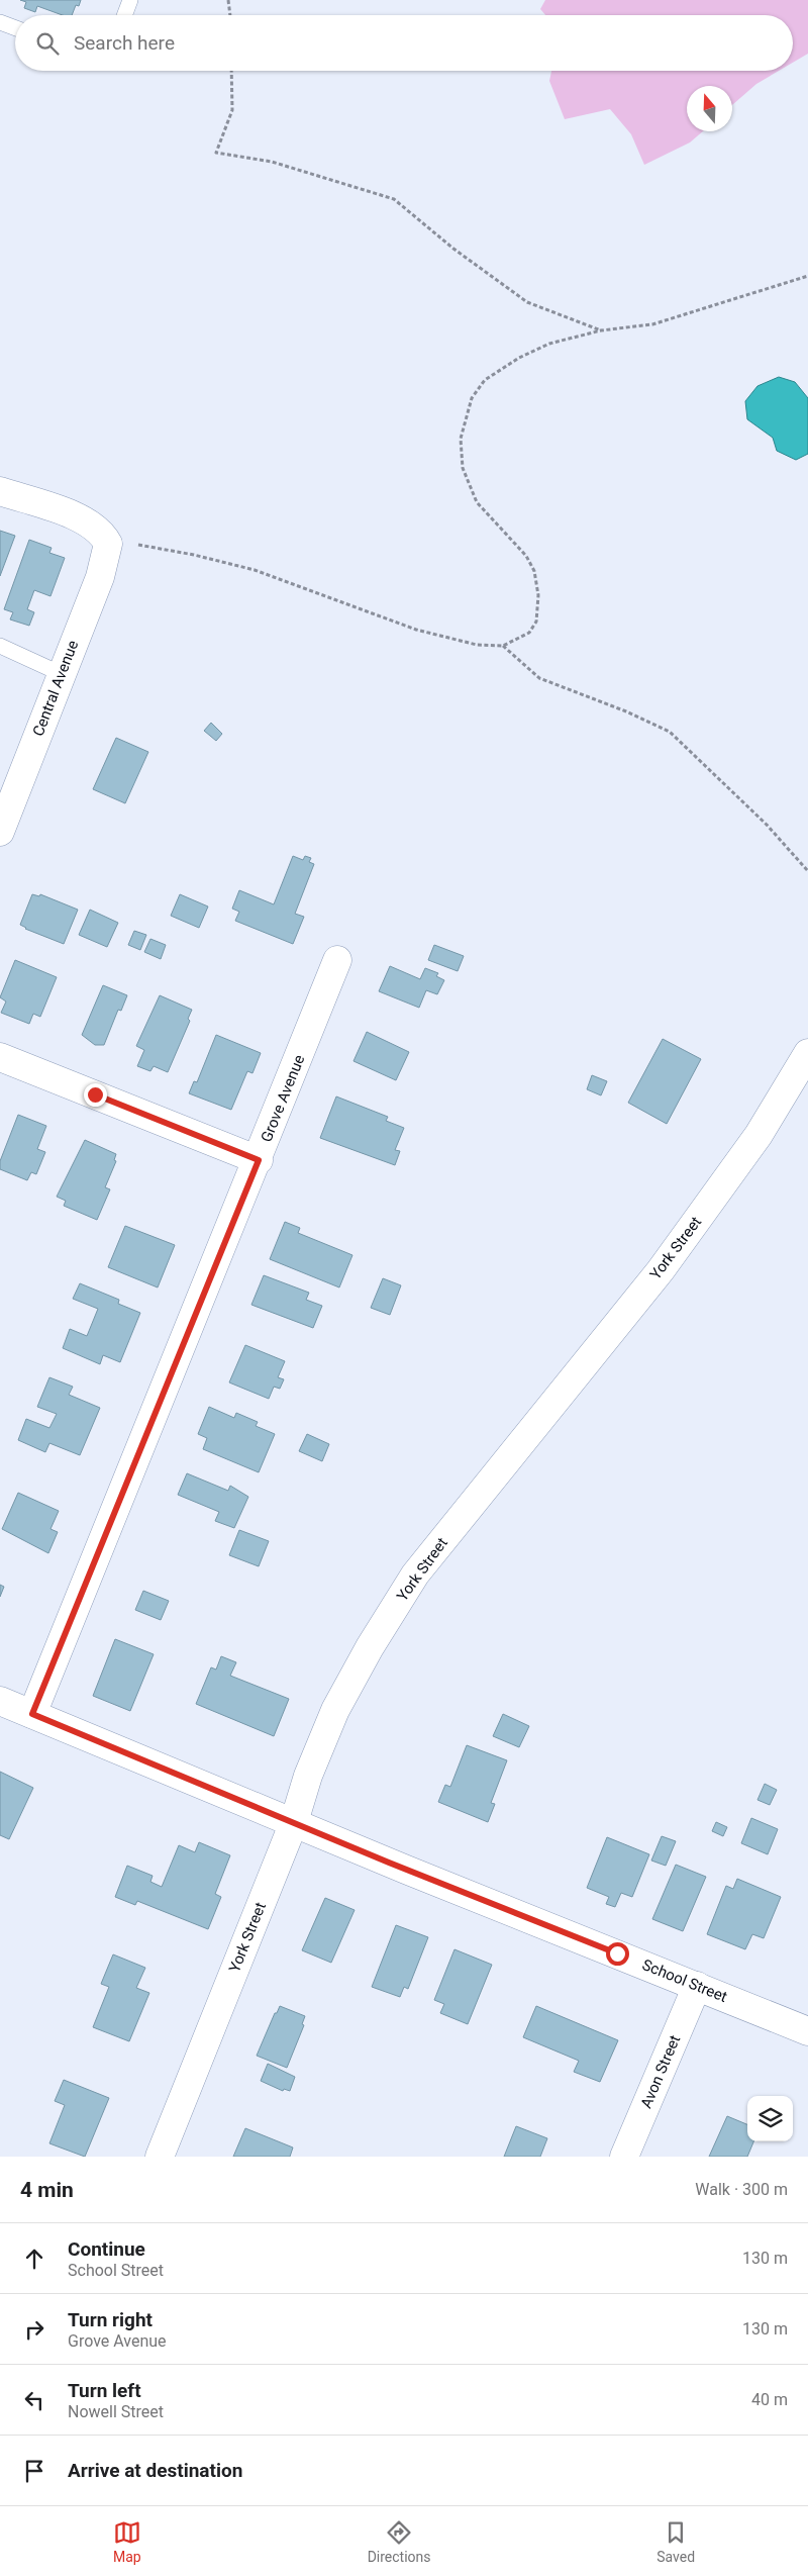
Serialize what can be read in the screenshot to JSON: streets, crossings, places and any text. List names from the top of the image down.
{
  "streets": {
    "street": [
      "Central Avenue",
      "Grove Avenue",
      "York Street",
      "School Street",
      "Avon Street"
    ]
  },
  "crossings": [
    ["Grove Avenue", "School Street"],
    ["York Street", "School Street"],
    ["School Street", "Avon Street"]
  ],
  "north": "top",
  "page": {
    "search": "Search here",
    "heading": ["4 min", "Walk · 300 m"],
    "list": [
      ["Continue", "School Street", "130 m"],
      ["Turn right", "Grove Avenue", "130 m"],
      ["Turn left", "Nowell Street", "40 m"],
      "Arrive at destination"
    ],
    "nav": ["Map", "Directions", "Saved"]
  }
}
